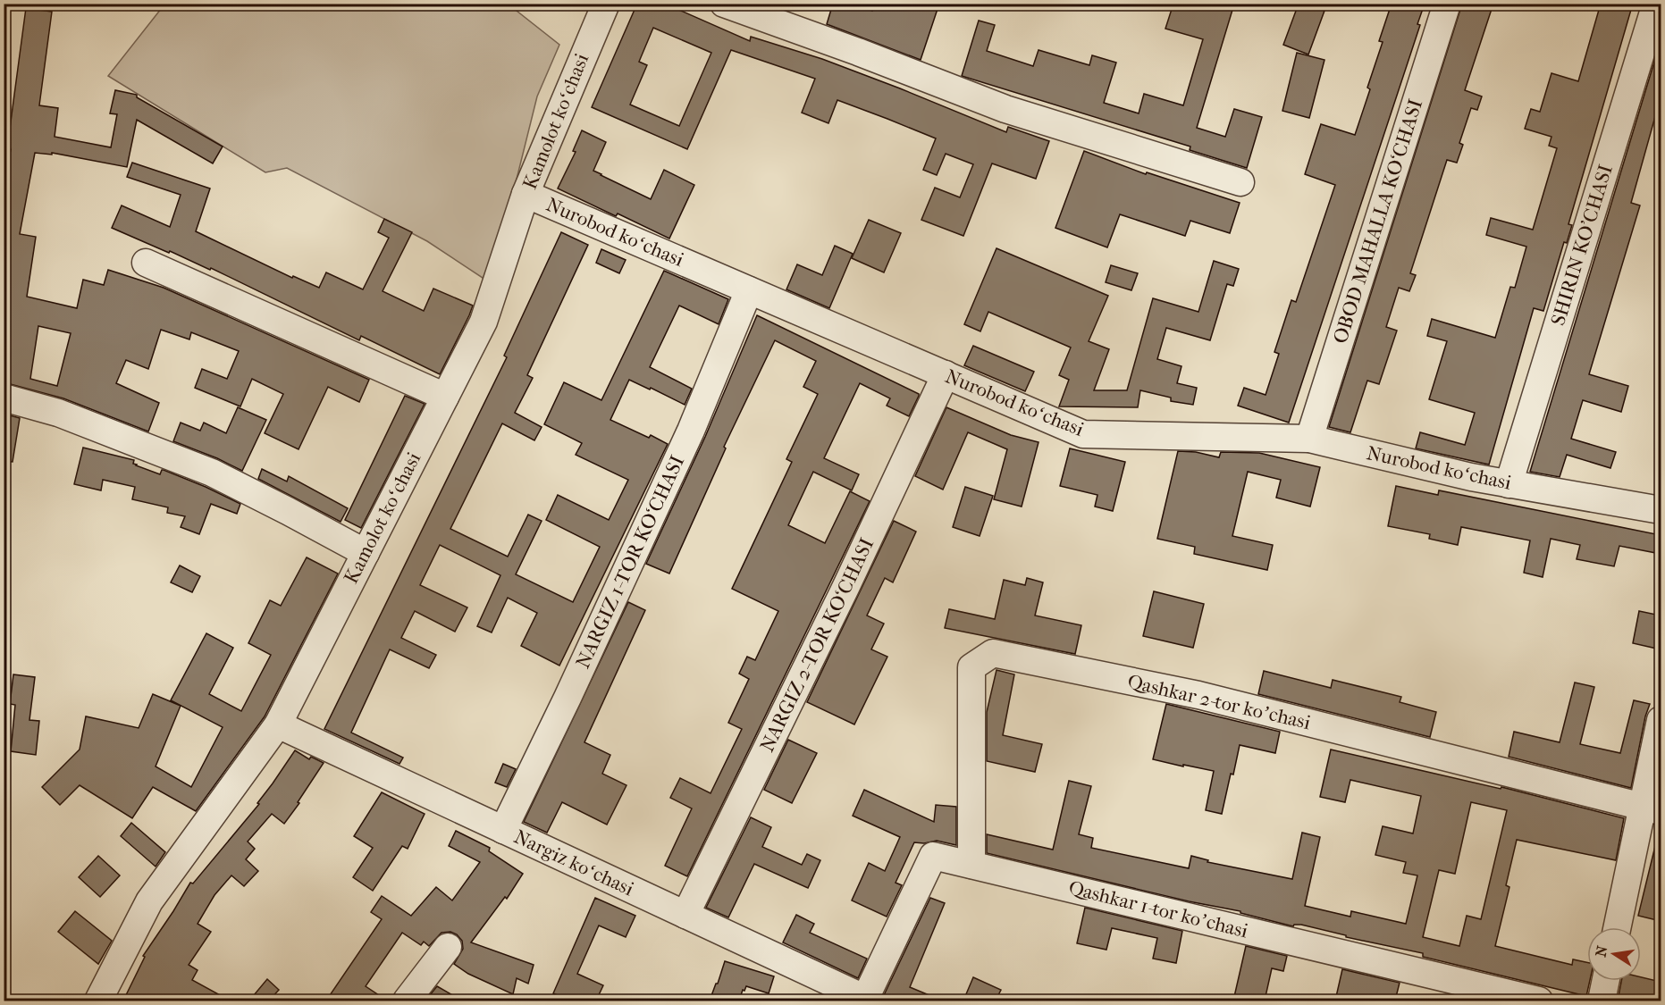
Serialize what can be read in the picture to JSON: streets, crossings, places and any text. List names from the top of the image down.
{
  "streets": {
    "street": [
      "Kamolot koʻchasi",
      "OBOD MAHALLA KO‘CHASI",
      "Nurobod koʻchasi",
      "SHIRIN KO'CHASI",
      "NARGIZ 1-TOR KO‘CHASI",
      "NARGIZ 2-TOR KO‘CHASI",
      "Qashkar 2-tor koʼchasi",
      "Nargiz koʻchasi",
      "Qashkar 1-tor koʼchasi"
    ]
  },
  "crossings": [
    ["Kamolot koʻchasi", "Nurobod koʻchasi"],
    ["Kamolot koʻchasi", "Nargiz koʻchasi"],
    ["OBOD MAHALLA KO‘CHASI", "Nurobod koʻchasi"],
    ["Nurobod koʻchasi", "SHIRIN KO'CHASI"],
    ["Nurobod koʻchasi", "NARGIZ 1-TOR KO‘CHASI"],
    ["Nurobod koʻchasi", "NARGIZ 2-TOR KO‘CHASI"],
    ["NARGIZ 1-TOR KO‘CHASI", "Nargiz koʻchasi"],
    ["NARGIZ 2-TOR KO‘CHASI", "Nargiz koʻchasi"],
    ["Qashkar 2-tor koʼchasi", "Qashkar 1-tor koʼchasi"],
    ["Nargiz koʻchasi", "Qashkar 1-tor koʼchasi"]
  ],
  "north": "left"
}
